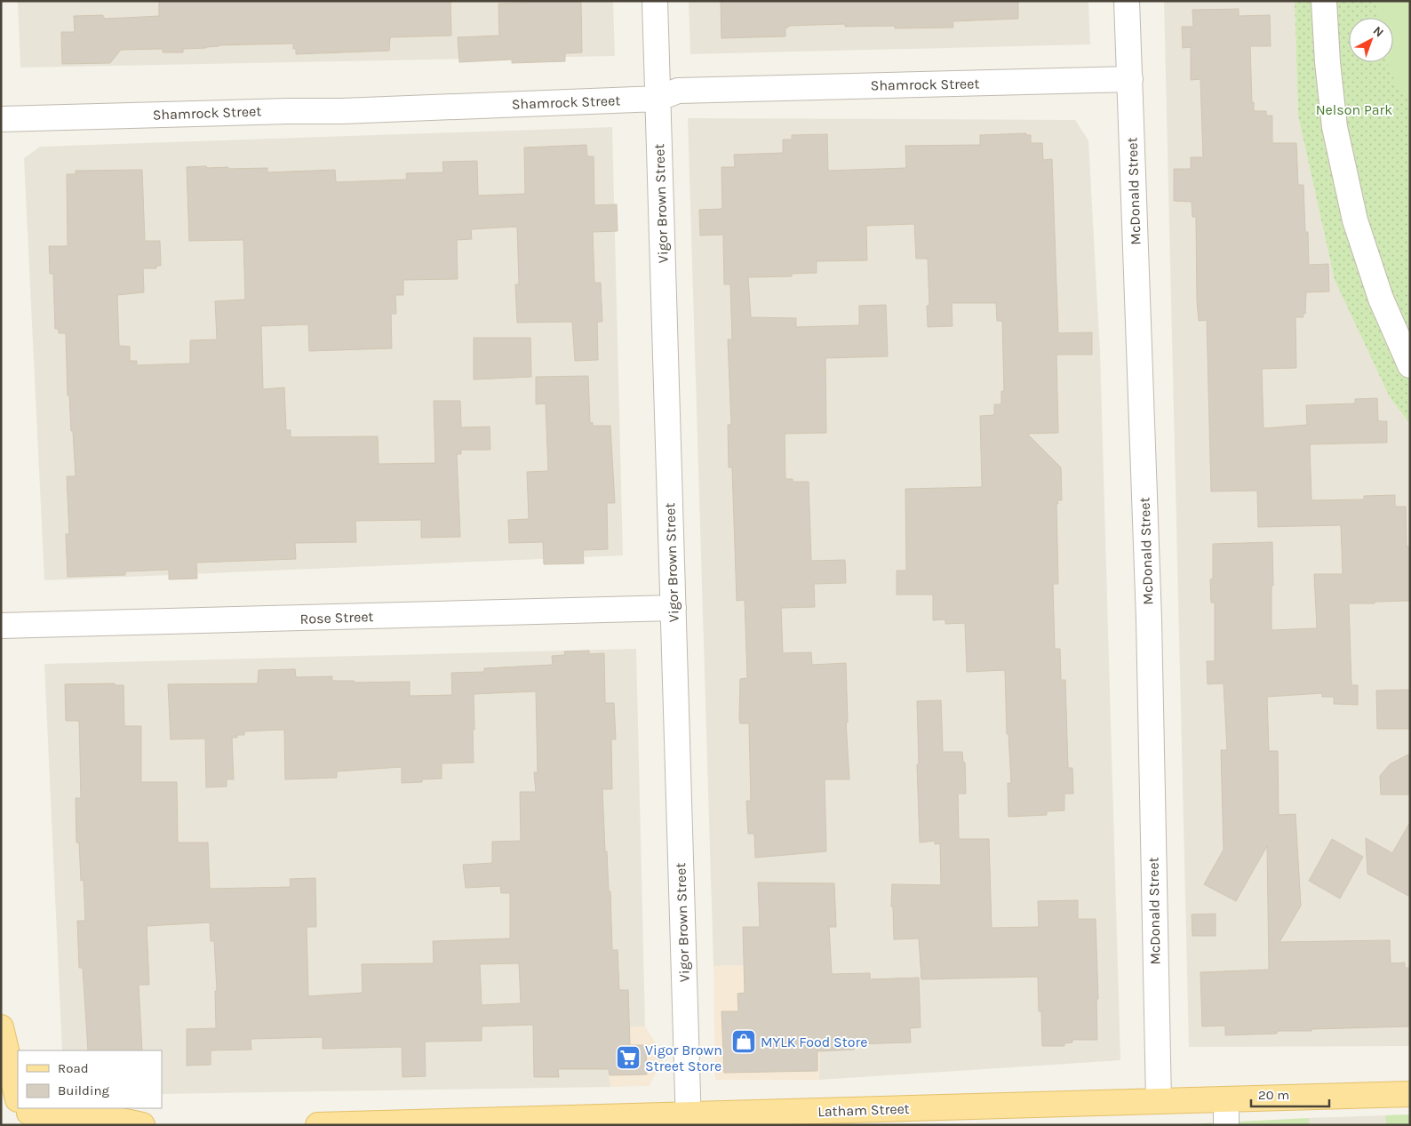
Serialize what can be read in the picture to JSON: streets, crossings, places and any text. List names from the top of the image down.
{
  "streets": {
    "main road": ["Latham Street"],
    "street": [
      "Shamrock Street",
      "McDonald Street",
      "Vigor Brown Street",
      "Rose Street"
    ]
  },
  "crossings": [
    ["Shamrock Street", "McDonald Street"],
    ["Shamrock Street", "Vigor Brown Street"],
    ["McDonald Street", "Latham Street"],
    ["Vigor Brown Street", "Rose Street"],
    ["Vigor Brown Street", "Latham Street"]
  ],
  "parks": ["Nelson Park"],
  "places": {
    "shop": ["MYLK Food Store"],
    "supermarket": ["Vigor Brown Street Store"]
  },
  "legend": ["Road", "Building"],
  "scale_bar": "20 m",
  "north": "top right"
}
